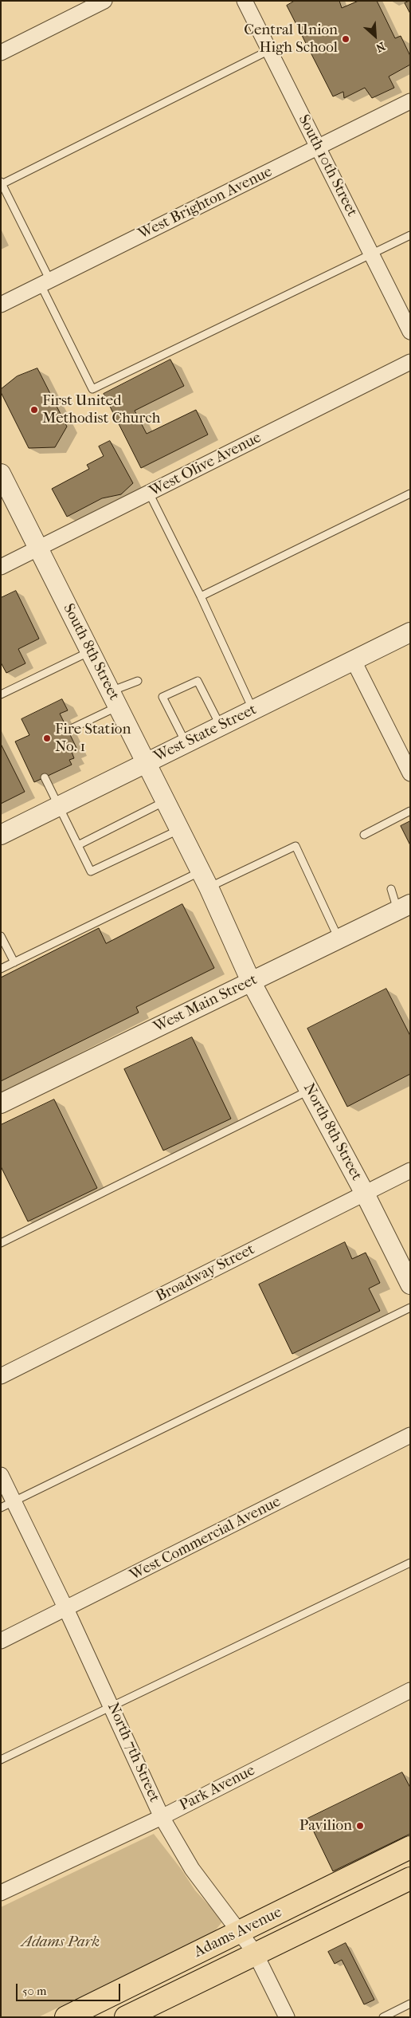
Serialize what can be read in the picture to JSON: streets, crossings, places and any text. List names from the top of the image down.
{
  "streets": {
    "main road": ["Adams Avenue"],
    "street": [
      "South 10th Street",
      "West Brighton Avenue",
      "West Olive Avenue",
      "South 8th Street",
      "West State Street",
      "West Main Street",
      "North 8th Street",
      "Broadway Street",
      "West Commercial Avenue",
      "North 7th Street",
      "Park Avenue"
    ]
  },
  "crossings": [
    ["South 10th Street", "West Brighton Avenue"],
    ["West Olive Avenue", "South 8th Street"],
    ["South 8th Street", "West State Street"],
    ["South 8th Street", "West Main Street"],
    ["South 8th Street", "North 8th Street"],
    ["West Main Street", "North 8th Street"],
    ["North 8th Street", "Broadway Street"],
    ["West Commercial Avenue", "North 7th Street"],
    ["North 7th Street", "Park Avenue"],
    ["North 7th Street", "Adams Avenue"]
  ],
  "parks": ["Adams Park"],
  "places": [
    "Central Union High School",
    "First United Methodist Church",
    "Fire Station No. 1",
    "Pavilion"
  ],
  "scale_bar": "50 m",
  "north": "bottom right"
}
